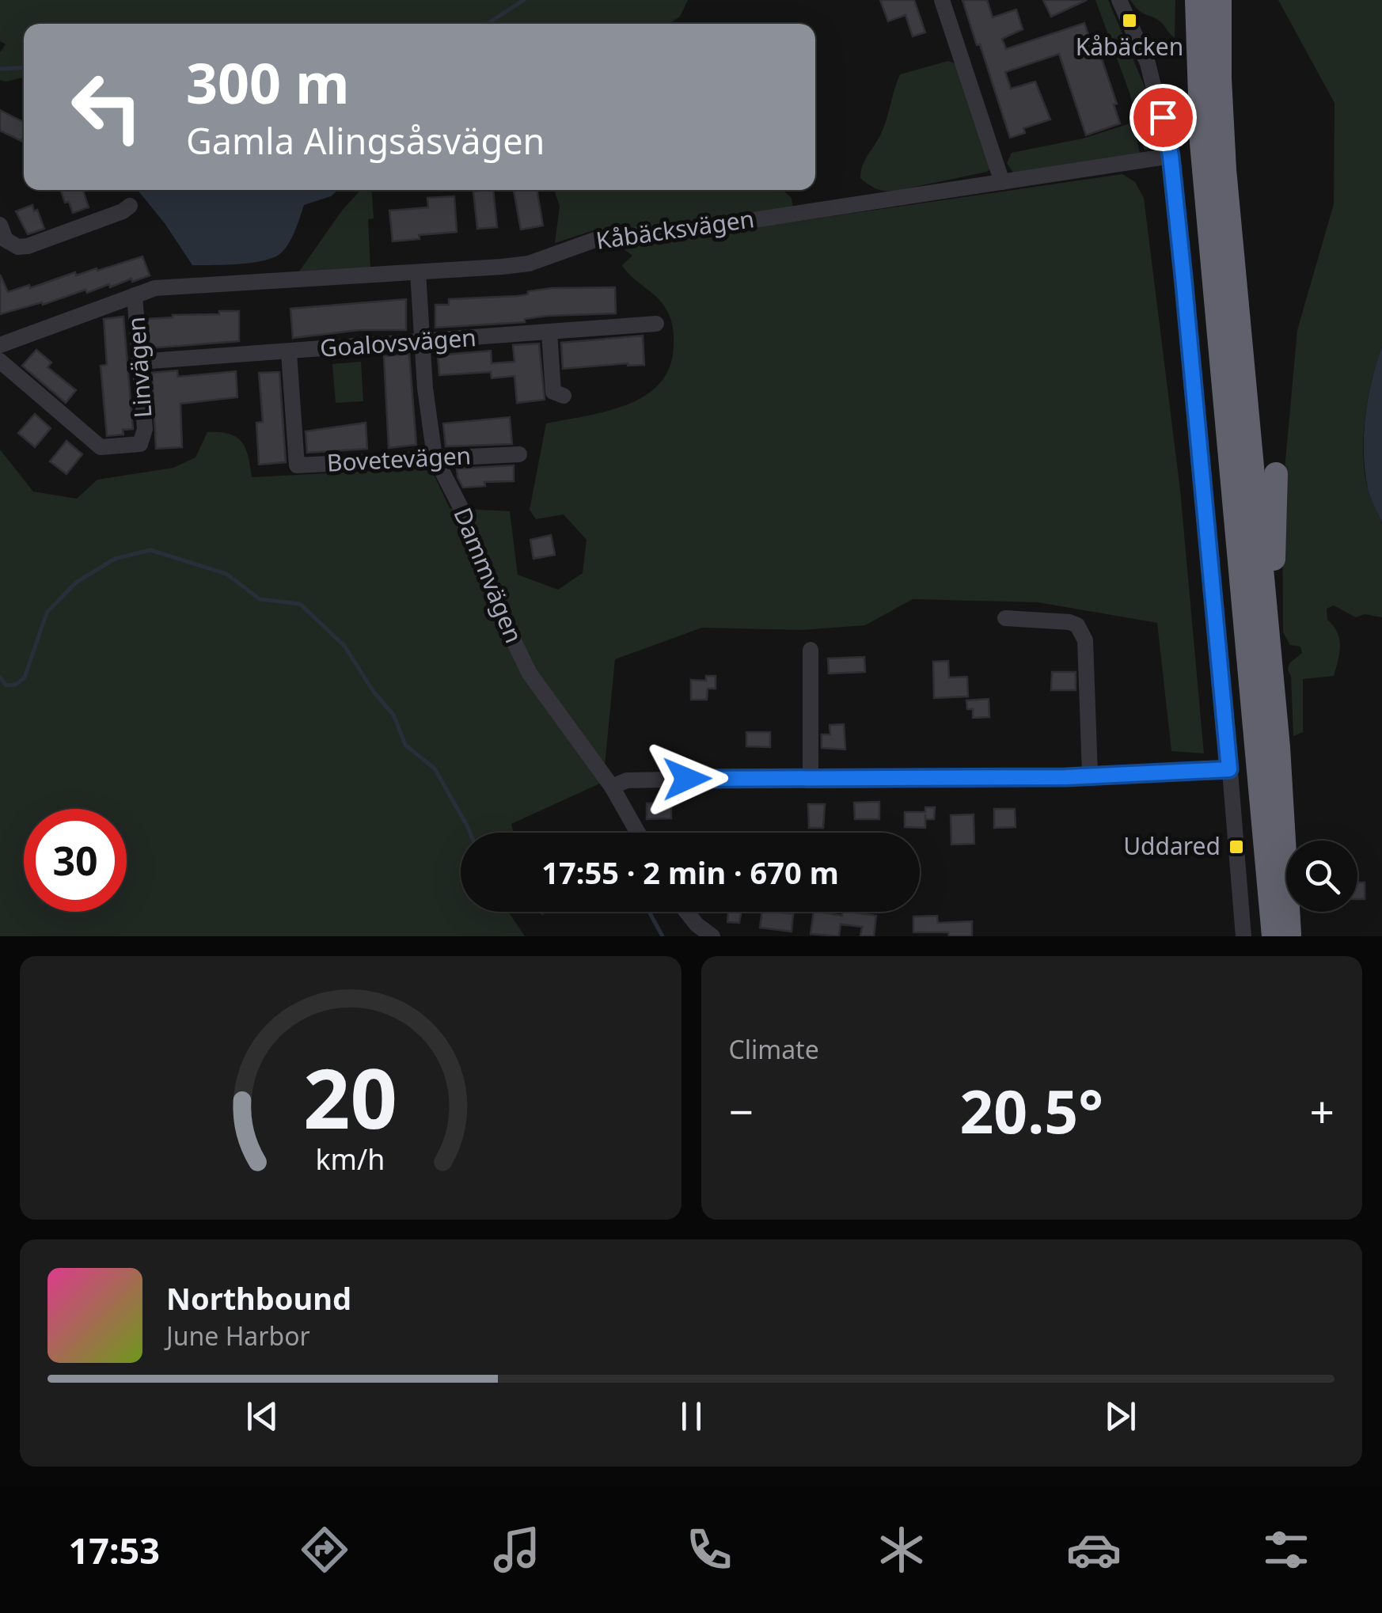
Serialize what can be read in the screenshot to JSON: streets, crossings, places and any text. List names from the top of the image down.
{
  "streets": {
    "street": [
      "Kåbäcksvägen",
      "Goalovsvägen",
      "Linvägen",
      "Bovetevägen",
      "Dammvägen"
    ]
  },
  "crossings": [
    ["Kåbäcksvägen", "Linvägen"],
    ["Kåbäcksvägen", "Dammvägen"],
    ["Goalovsvägen", "Linvägen"],
    ["Goalovsvägen", "Bovetevägen"],
    ["Goalovsvägen", "Dammvägen"],
    ["Bovetevägen", "Dammvägen"]
  ],
  "places": {
    "transit": ["Kåbäcken", "Uddared"]
  },
  "page": {
    "turn": ["300 m", "Gamla Alingsåsvägen"],
    "limit": "30",
    "trip": "17:55 · 2 min · 670 m",
    "tile": "Climate",
    "heat": ["−", "20.5°", "+"],
    "song": ["Northbound", "June Harbor"],
    "tabs": "17:53",
    "gauge": ["20", "km/h"]
  }
}
